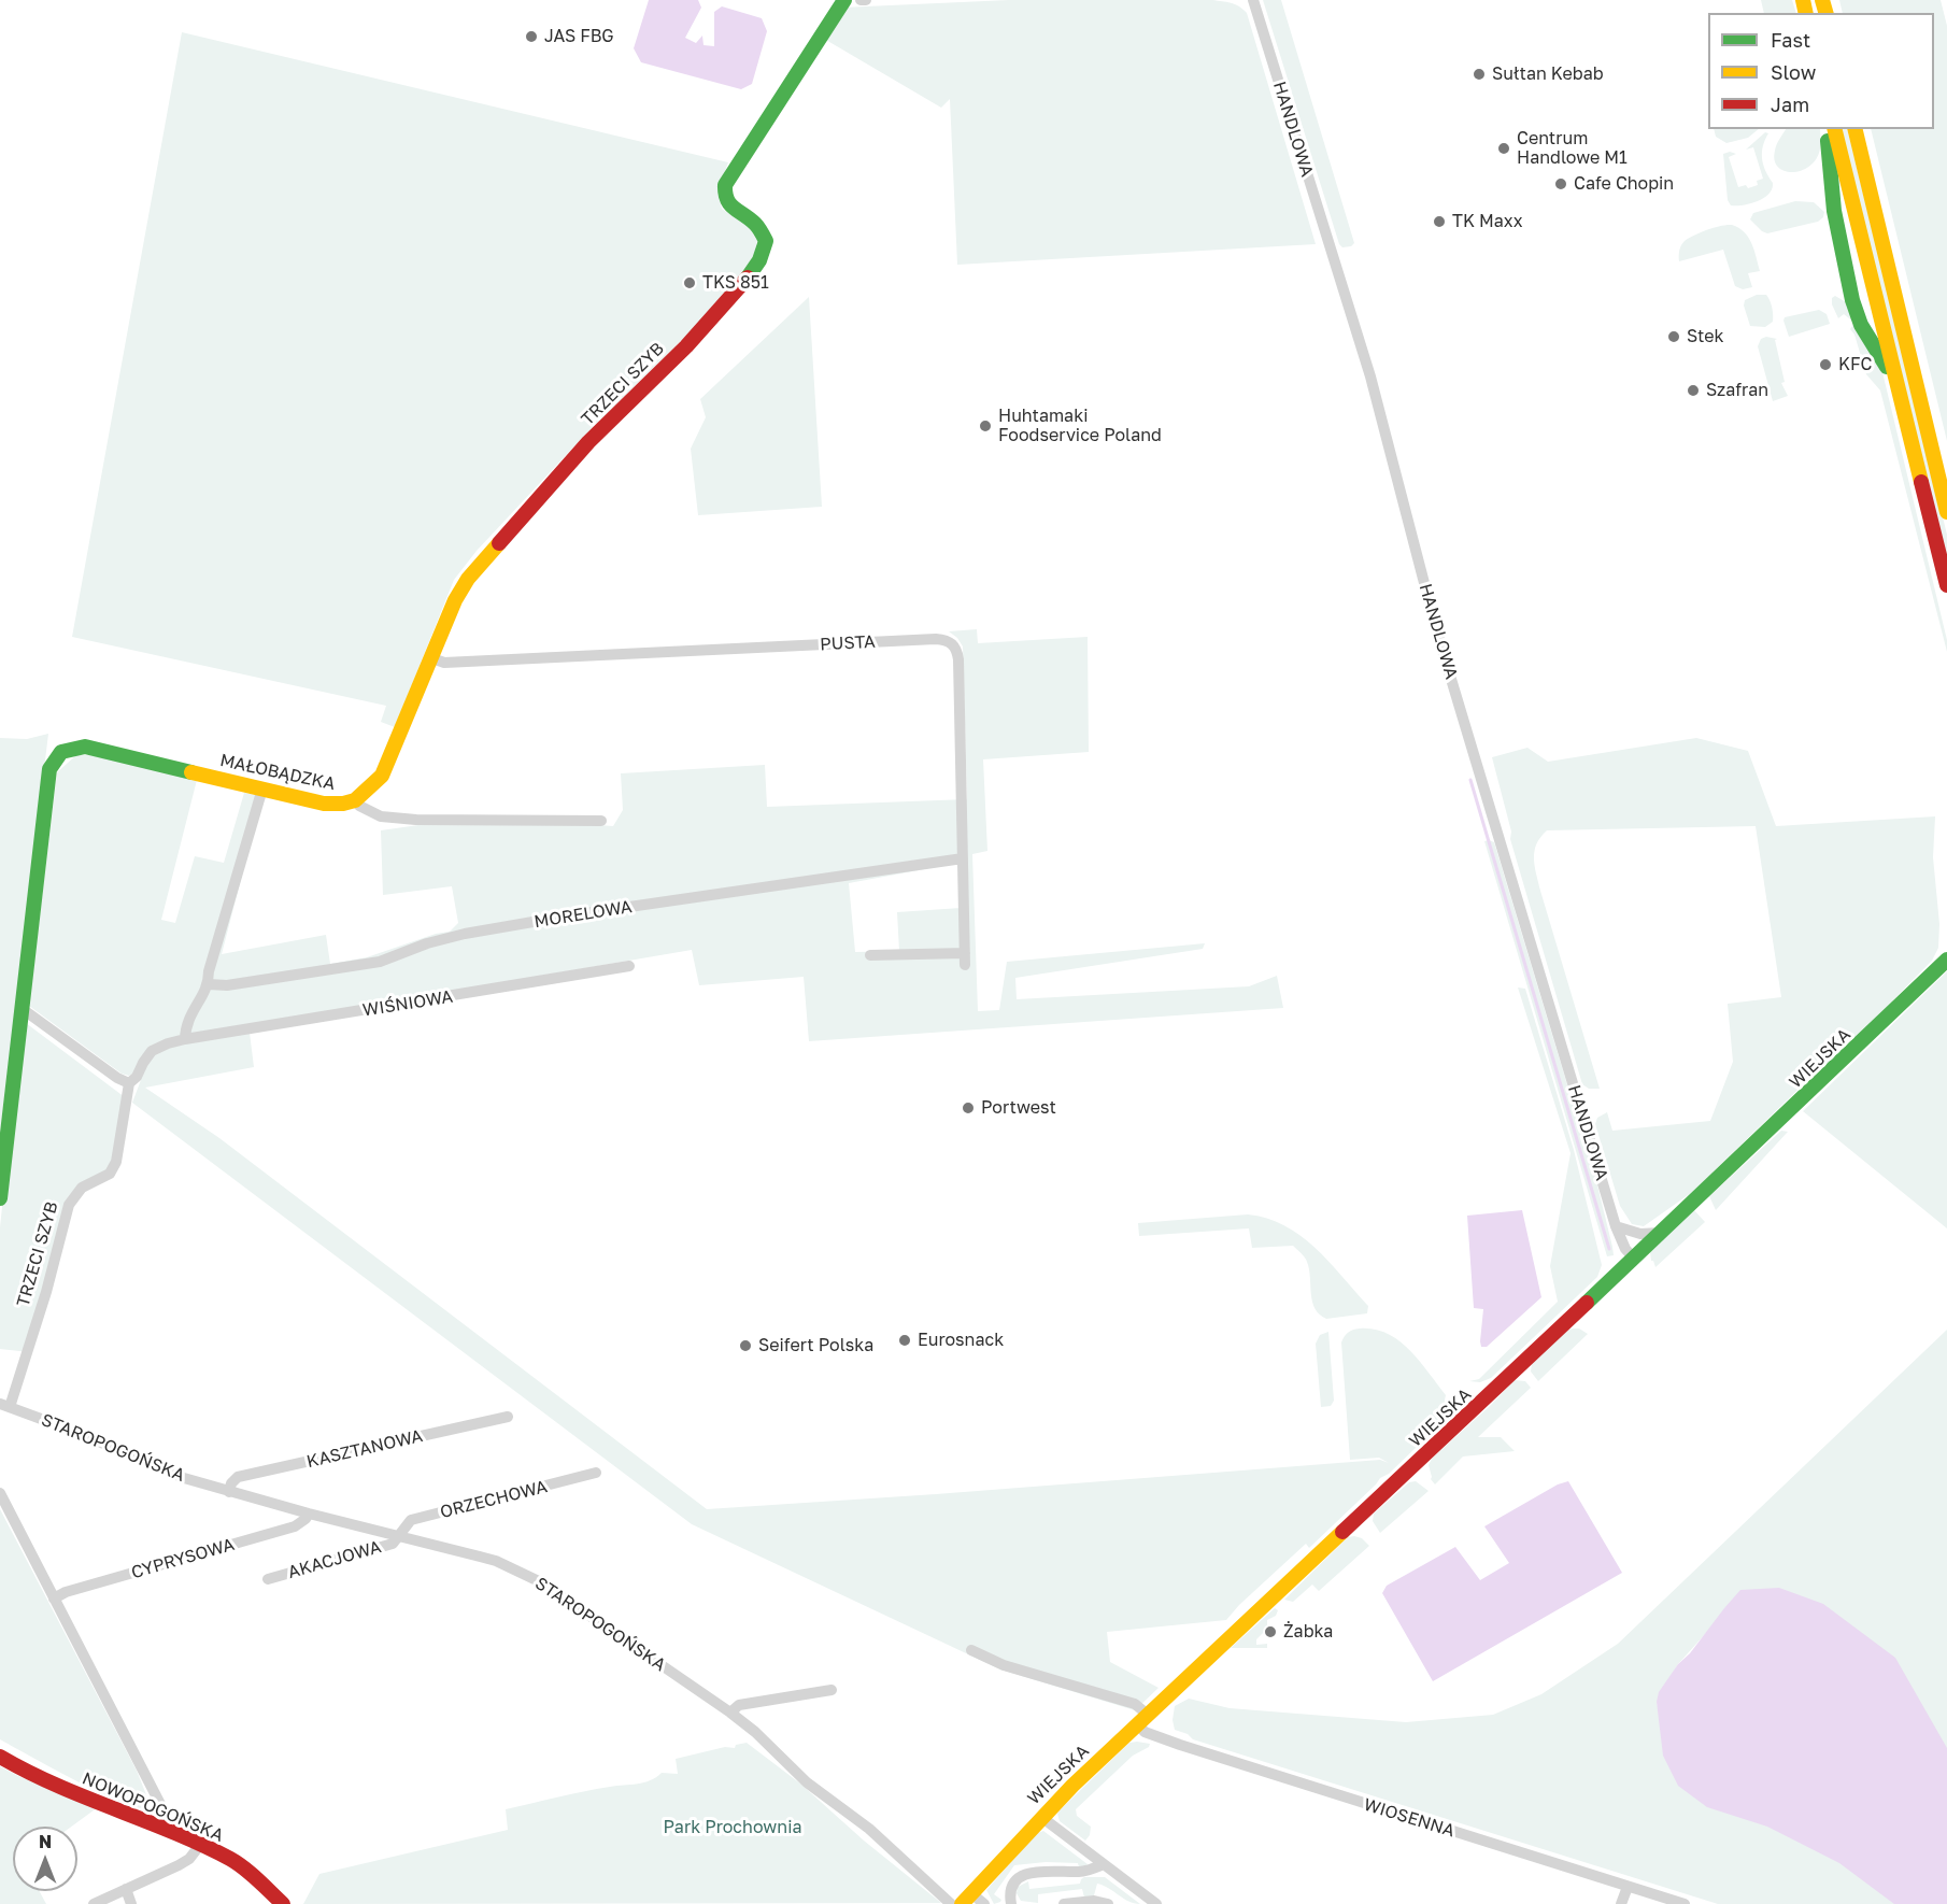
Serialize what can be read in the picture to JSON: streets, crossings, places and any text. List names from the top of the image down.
{
  "streets": {
    "street": [
      "HANDLOWA",
      "TRZECI SZYB",
      "PUSTA",
      "MAŁOBĄDZKA",
      "MORELOWA",
      "WIŚNIOWA",
      "WIEJSKA",
      "STAROPOGOŃSKA",
      "KASZTANOWA",
      "ORZECHOWA",
      "CYPRYSOWA",
      "AKACJOWA",
      "NOWOPOGOŃSKA",
      "WIOSENNA"
    ]
  },
  "crossings": [
    ["HANDLOWA", "WIEJSKA"],
    ["TRZECI SZYB", "PUSTA"],
    ["TRZECI SZYB", "MAŁOBĄDZKA"],
    ["TRZECI SZYB", "WIŚNIOWA"],
    ["TRZECI SZYB", "STAROPOGOŃSKA"],
    ["PUSTA", "MORELOWA"],
    ["WIEJSKA", "WIOSENNA"],
    ["STAROPOGOŃSKA", "KASZTANOWA"],
    ["STAROPOGOŃSKA", "ORZECHOWA"],
    ["STAROPOGOŃSKA", "CYPRYSOWA"],
    ["STAROPOGOŃSKA", "AKACJOWA"],
    ["ORZECHOWA", "AKACJOWA"]
  ],
  "parks": ["Park Prochownia"],
  "places": [
    "JAS FBG",
    "Sułtan Kebab",
    "Centrum Handlowe M1",
    "Cafe Chopin",
    "TK Maxx",
    "TKS 851",
    "Stek",
    "KFC",
    "Szafran",
    "Huhtamaki Foodservice Poland",
    "Portwest",
    "Eurosnack",
    "Seifert Polska",
    "Żabka"
  ],
  "legend": ["Fast", "Slow", "Jam"],
  "north": "top"
}
